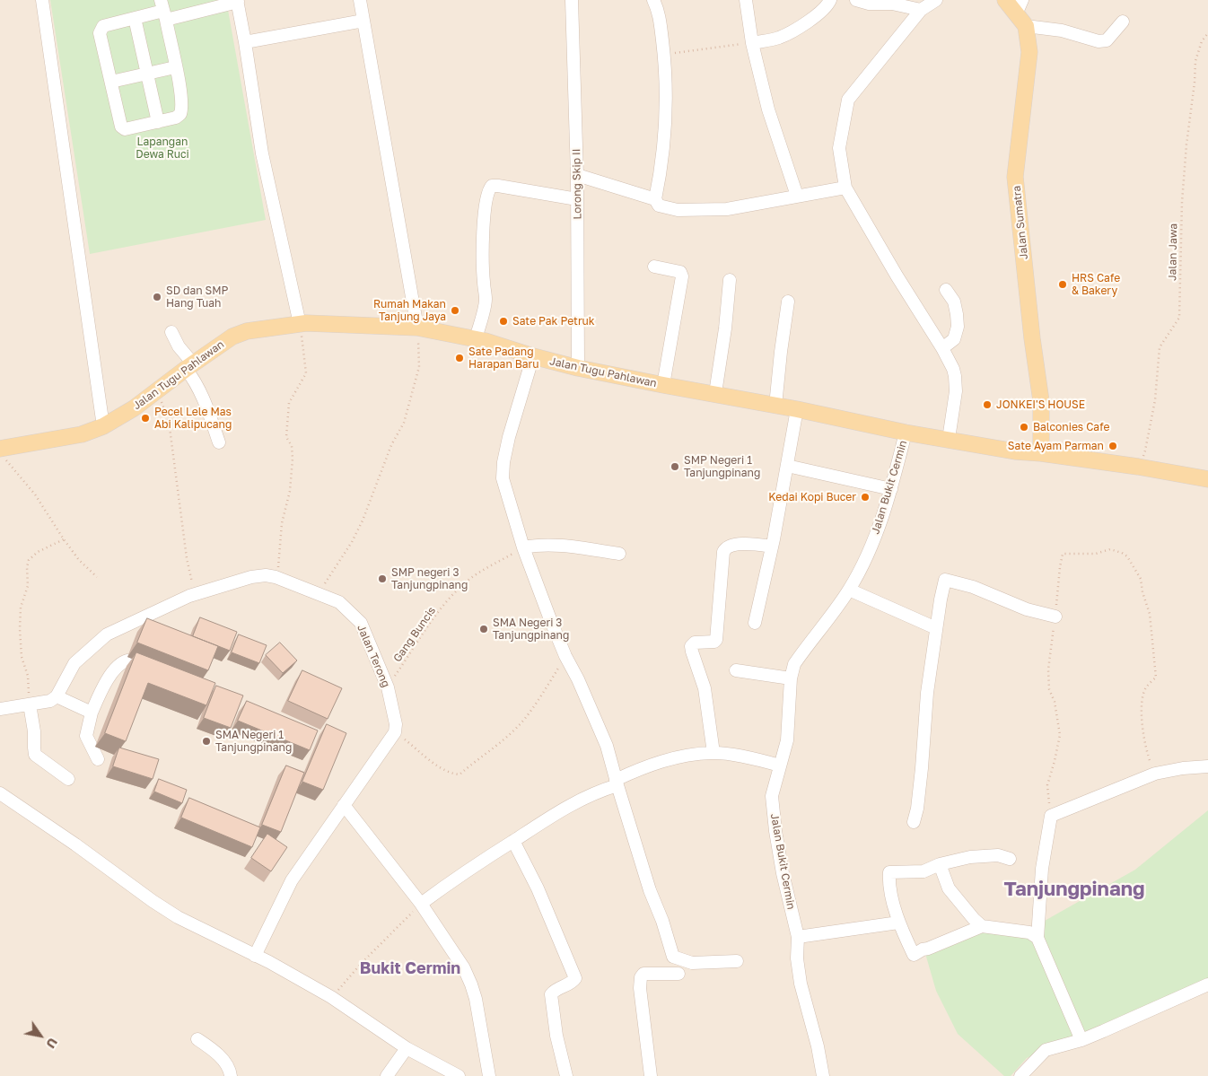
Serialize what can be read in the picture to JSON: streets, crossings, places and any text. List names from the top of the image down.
{
  "streets": {
    "main road": ["Jalan Sumatra", "Jalan Tugu Pahlawan"],
    "street": ["Lorong Skip II", "Jalan Bukit Cermin", "Jalan Terong"],
    "path": ["Jalan Jawa", "Gang Buncis"]
  },
  "crossings": [
    ["Lorong Skip II", "Jalan Tugu Pahlawan"],
    ["Jalan Sumatra", "Jalan Tugu Pahlawan"],
    ["Jalan Jawa", "Jalan Tugu Pahlawan"],
    ["Jalan Tugu Pahlawan", "Jalan Bukit Cermin"],
    ["Gang Buncis", "Jalan Terong"]
  ],
  "districts": ["Tanjungpinang", "Bukit Cermin"],
  "parks": ["Lapangan Dewa Ruci"],
  "places": [
    "HRS Cafe & Bakery",
    "SD dan SMP Hang Tuah",
    "Rumah Makan Tanjung Jaya",
    "Sate Pak Petruk",
    "Sate Padang Harapan Baru",
    "JONKEI'S HOUSE",
    "Pecel Lele Mas Abi Kalipucang",
    "Balconies Cafe",
    "Sate Ayam Parman",
    "SMP Negeri 1 Tanjungpinang",
    "Kedai Kopi Bucer",
    "SMP negeri 3 Tanjungpinang",
    "SMA Negeri 3 Tanjungpinang",
    "SMA Negeri 1 Tanjungpinang"
  ],
  "north": "bottom right"
}
